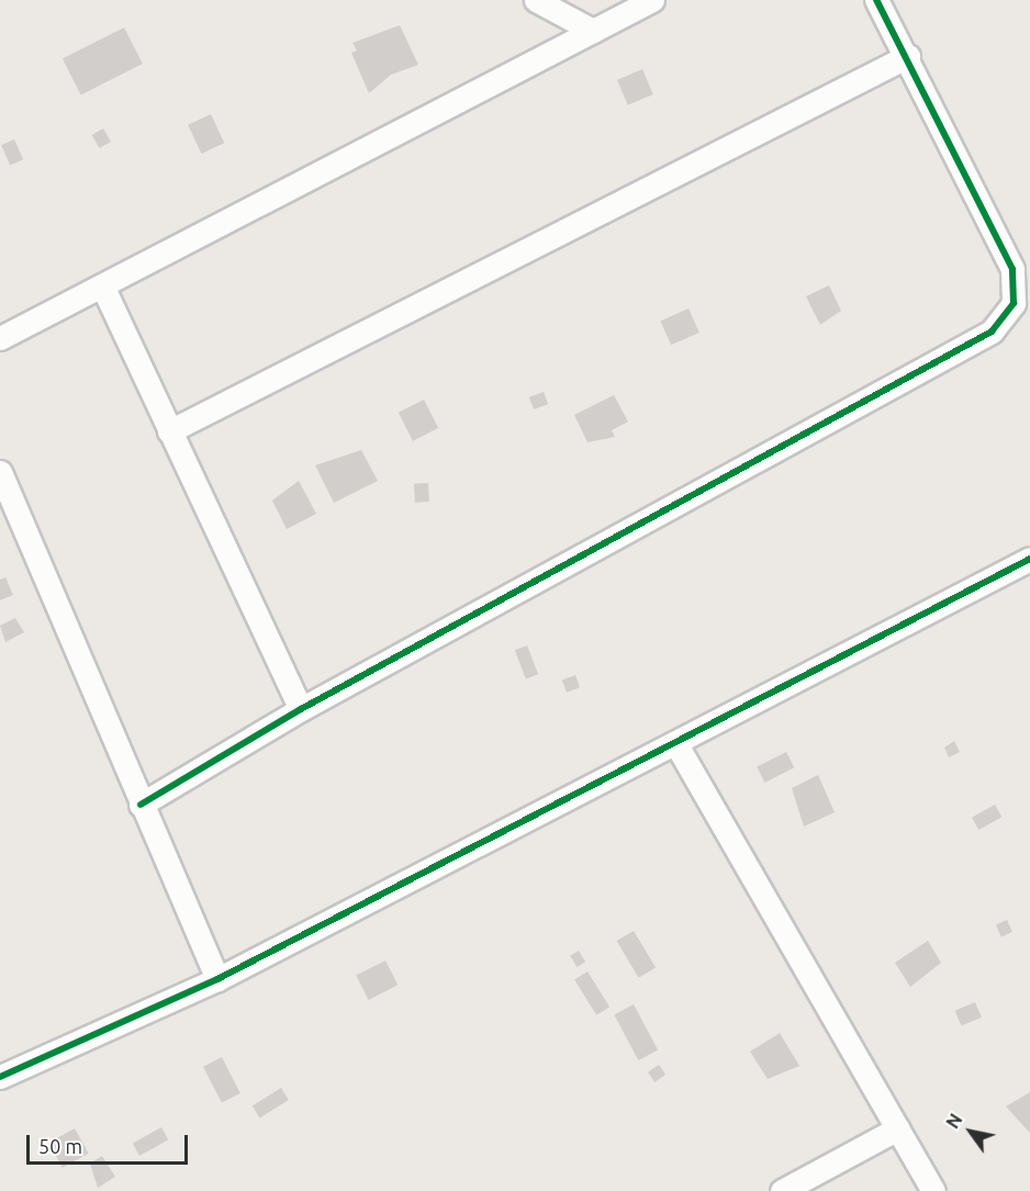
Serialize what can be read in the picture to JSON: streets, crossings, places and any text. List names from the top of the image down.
{
  "scale_bar": "50 m",
  "north": "top left"
}
